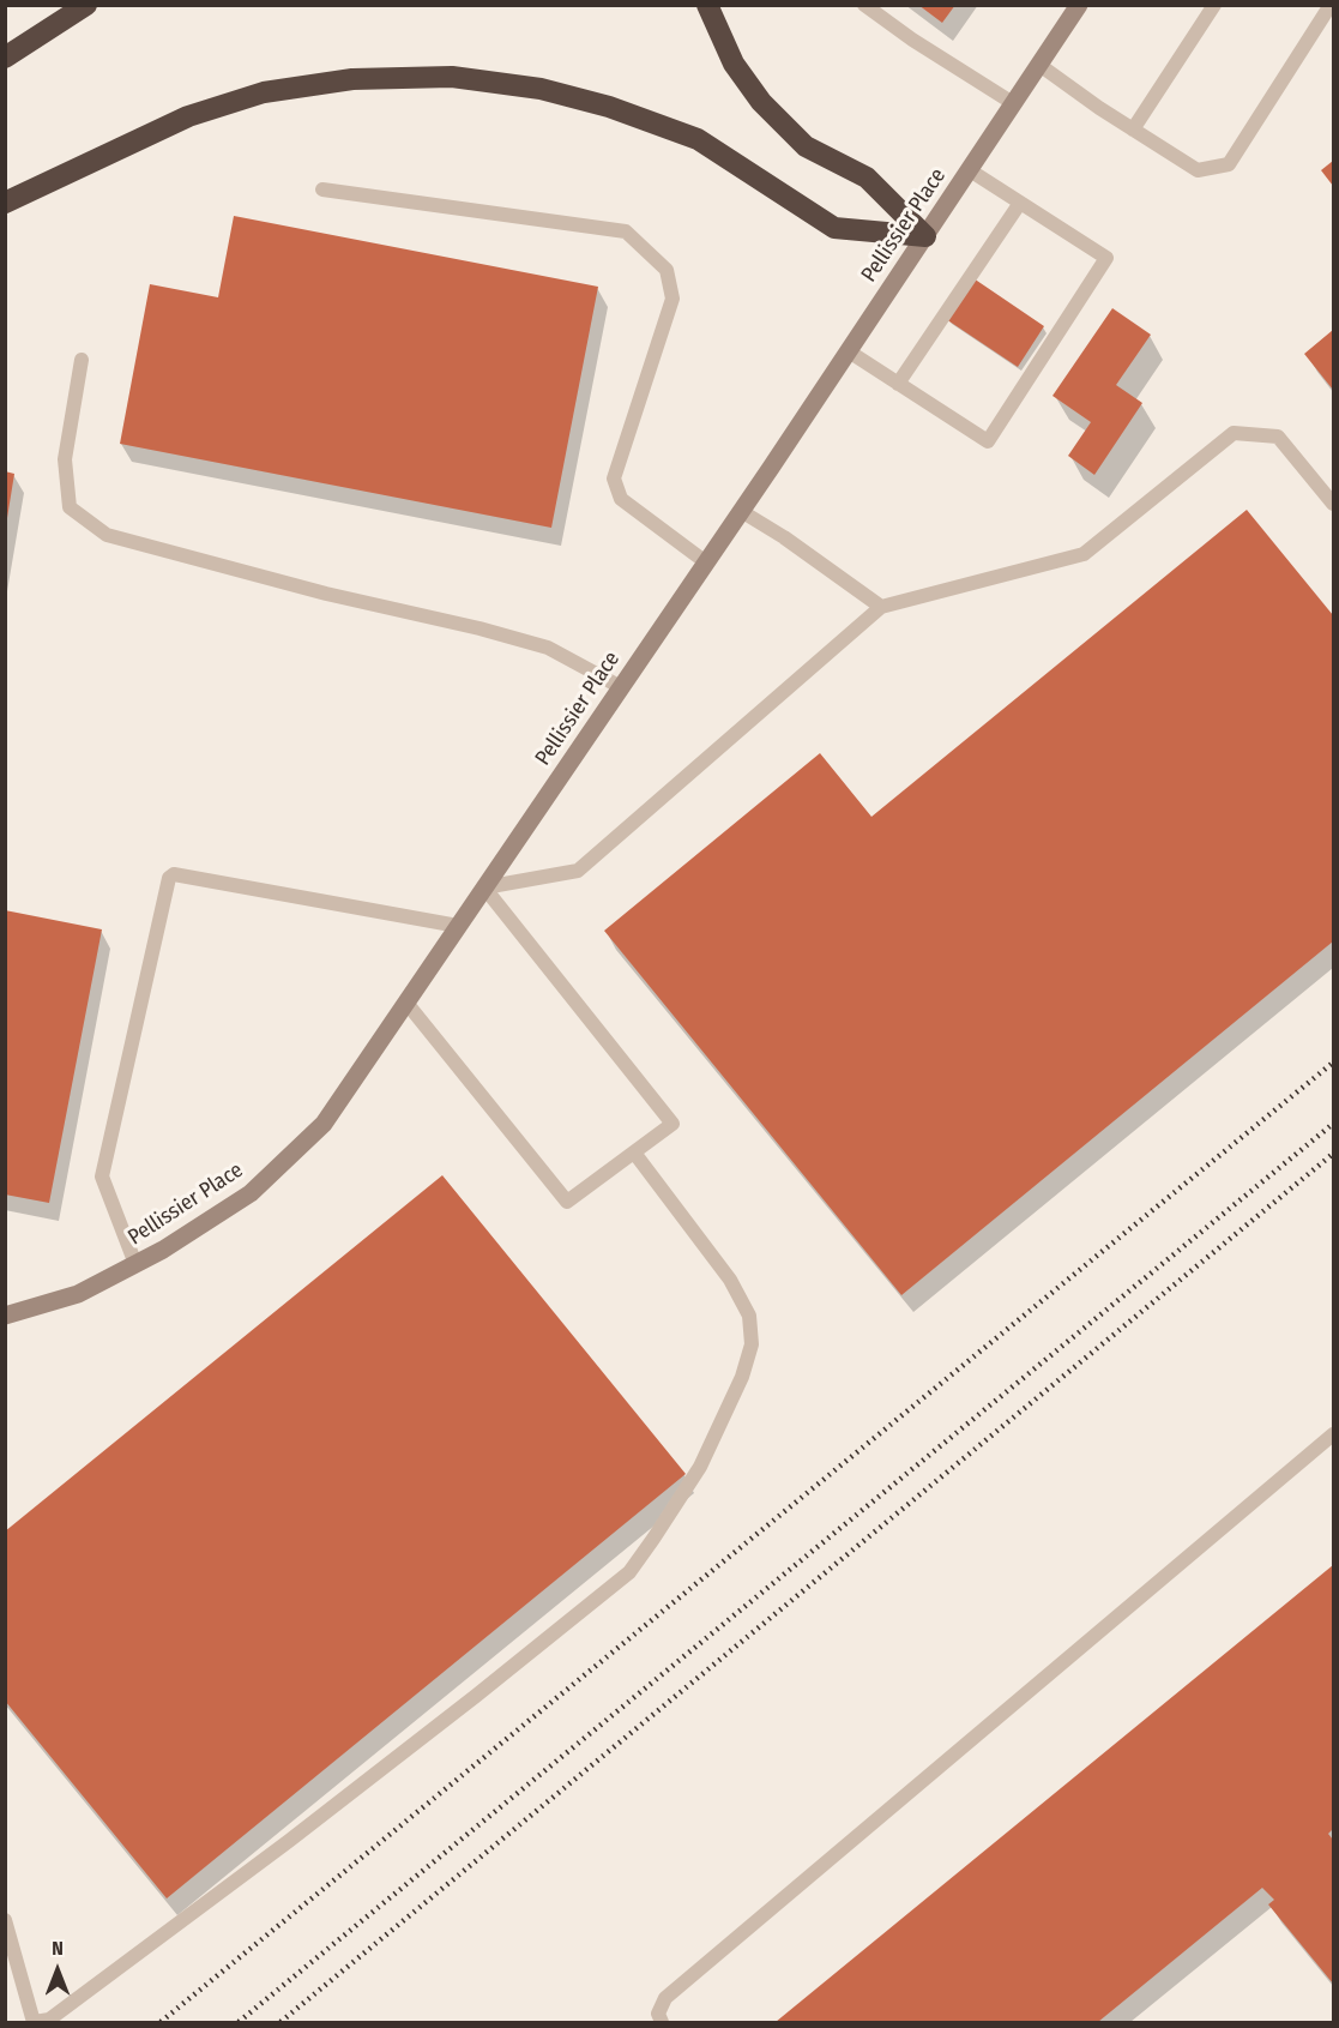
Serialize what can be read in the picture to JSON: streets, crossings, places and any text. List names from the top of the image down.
{
  "streets": {
    "main road": ["Pellissier Place"]
  },
  "north": "top"
}
